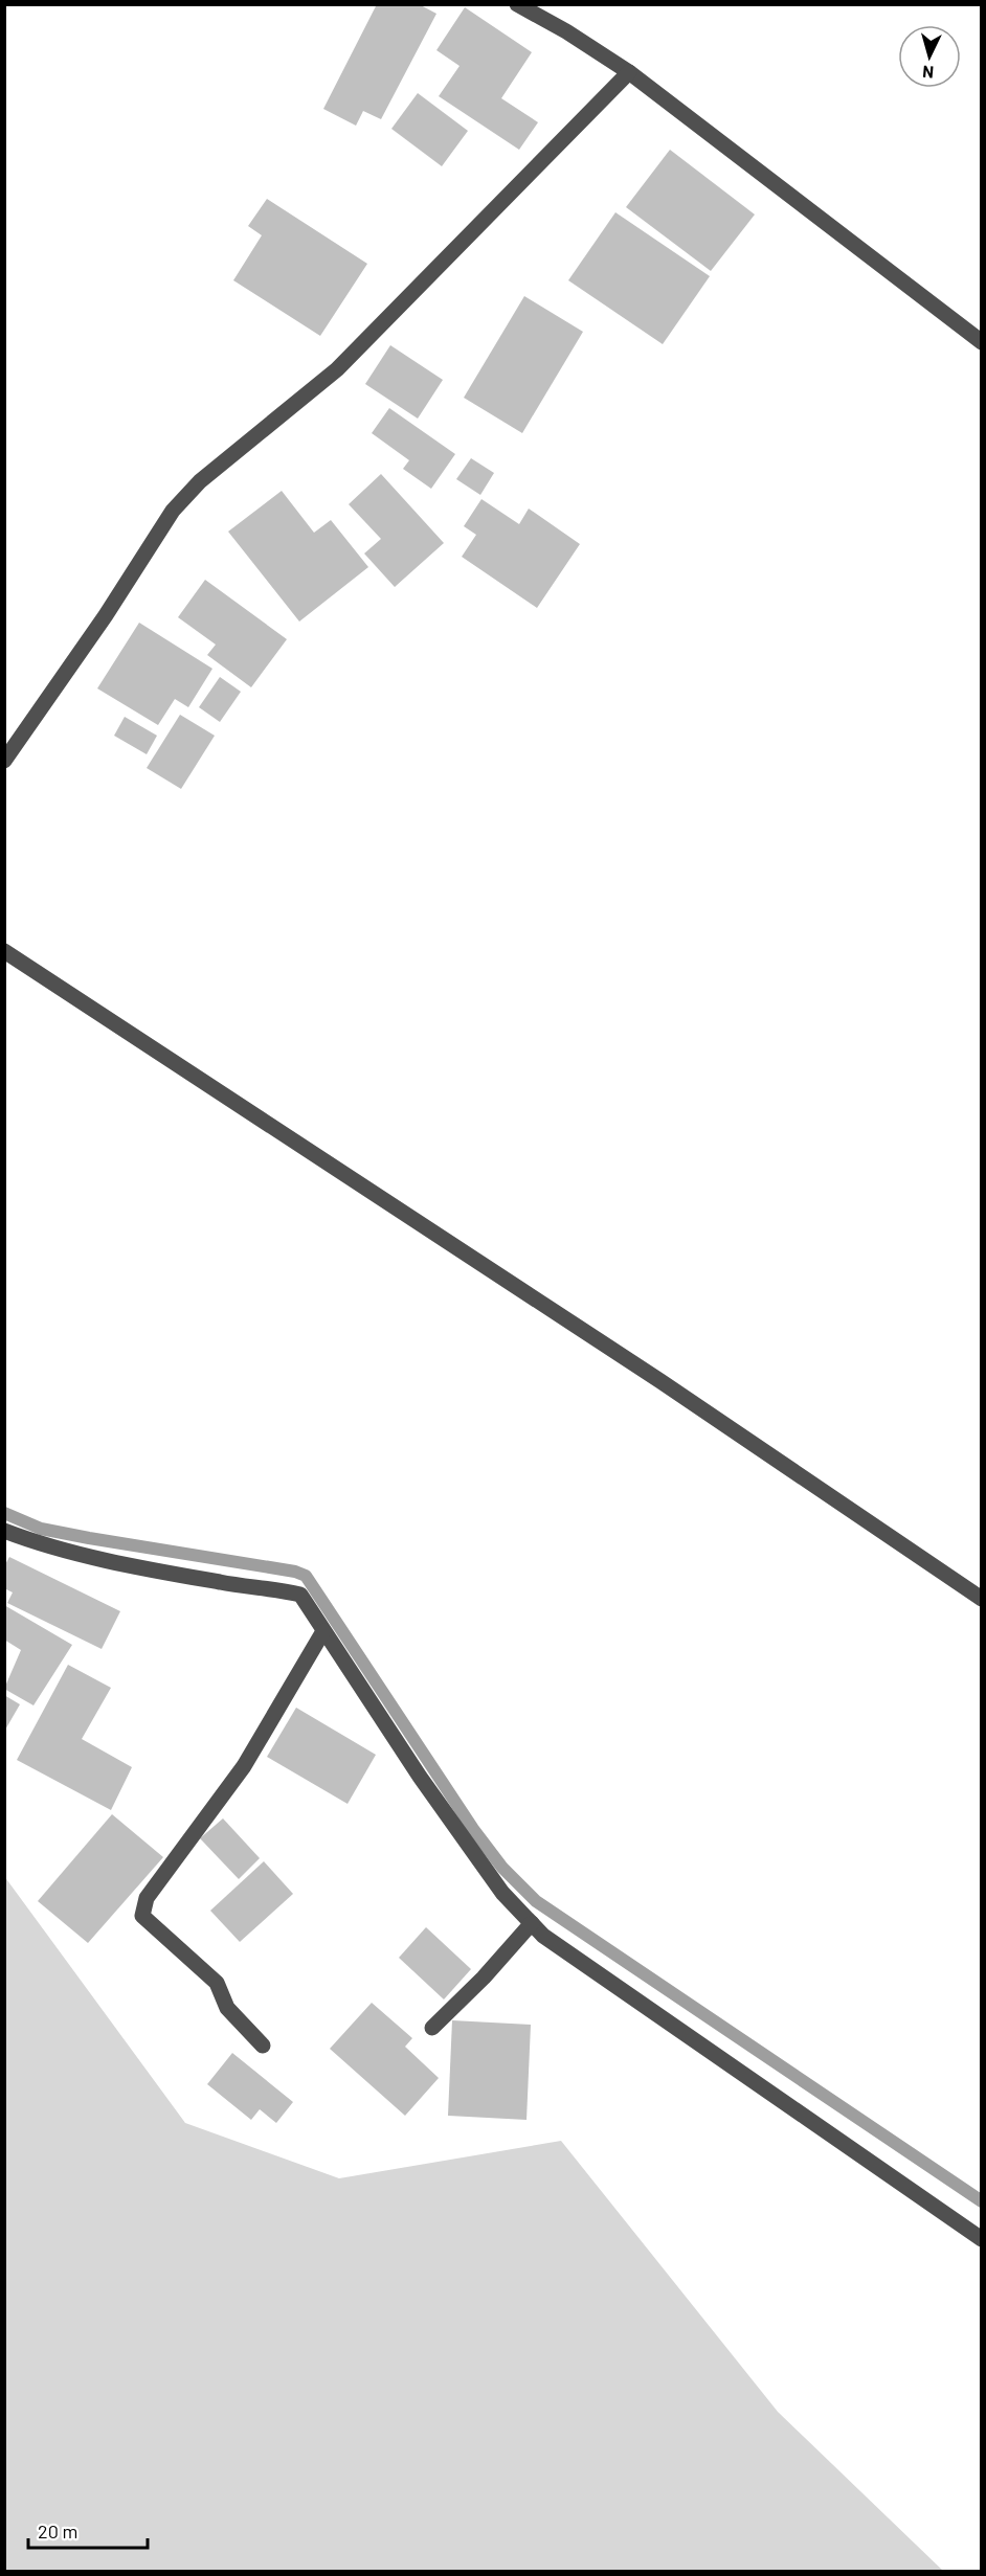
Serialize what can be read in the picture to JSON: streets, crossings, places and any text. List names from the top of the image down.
{
  "scale_bar": "20 m",
  "north": "bottom"
}
